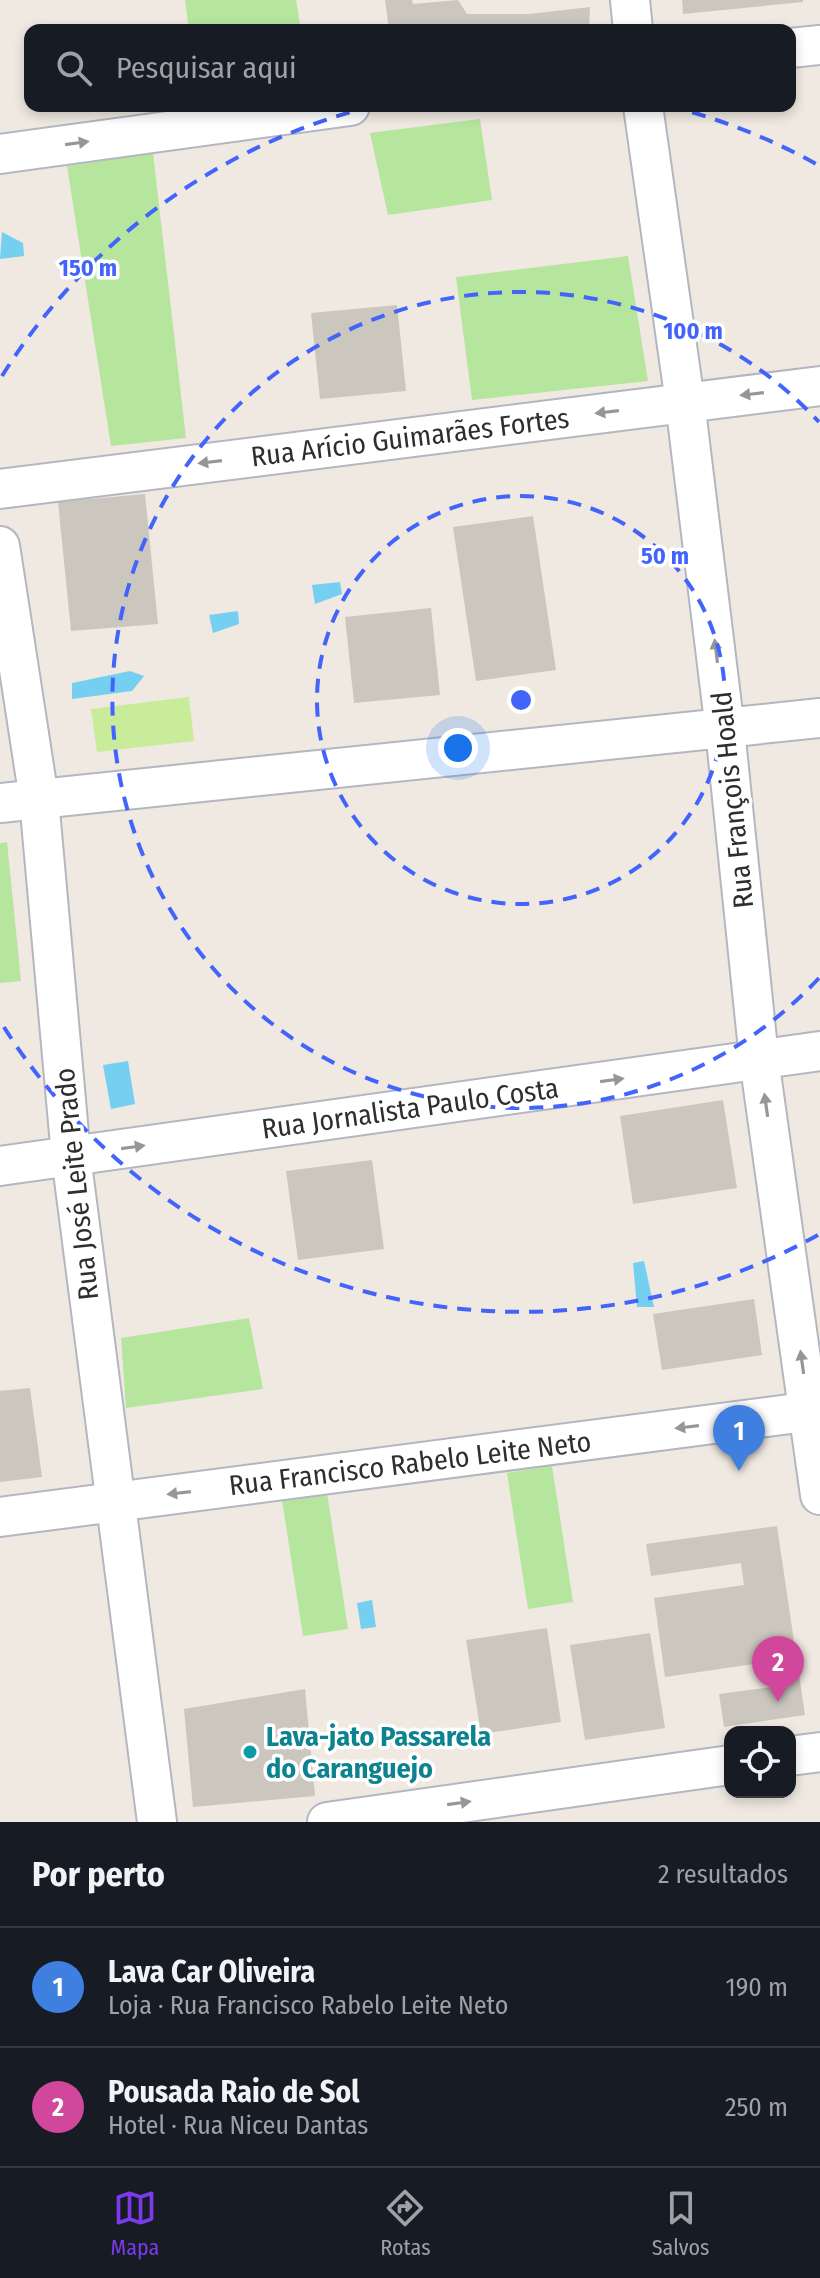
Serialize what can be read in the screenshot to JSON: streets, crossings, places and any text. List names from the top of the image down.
{
  "streets": {
    "street": [
      "Rua Arício Guimarães Fortes",
      "Rua François Hoald",
      "Rua Jornalista Paulo Costa",
      "Rua José Leite Prado",
      "Rua Francisco Rabelo Leite Neto"
    ]
  },
  "crossings": [
    ["Rua Arício Guimarães Fortes", "Rua François Hoald"],
    ["Rua François Hoald", "Rua Jornalista Paulo Costa"],
    ["Rua François Hoald", "Rua Francisco Rabelo Leite Neto"],
    ["Rua Jornalista Paulo Costa", "Rua José Leite Prado"],
    ["Rua José Leite Prado", "Rua Francisco Rabelo Leite Neto"]
  ],
  "one_way": ["Rua François Hoald", "Rua Francisco Rabelo Leite Neto"],
  "places": ["Lava-jato Passarela do Caranguejo"],
  "page": {
    "search": "Pesquisar aqui",
    "pins": ["1", "2"],
    "heading": ["Por perto", "2 resultados"],
    "list": [
      {
        "mark": "1",
        "name": "Lava Car Oliveira",
        "note": "Loja · Rua Francisco Rabelo Leite Neto",
        "value": "190 m"
      },
      {
        "mark": "2",
        "name": "Pousada Raio de Sol",
        "note": "Hotel · Rua Niceu Dantas",
        "value": "250 m"
      }
    ],
    "nav": ["Mapa", "Rotas", "Salvos"]
  },
  "rings": ["150 m", "100 m", "50 m"]
}
